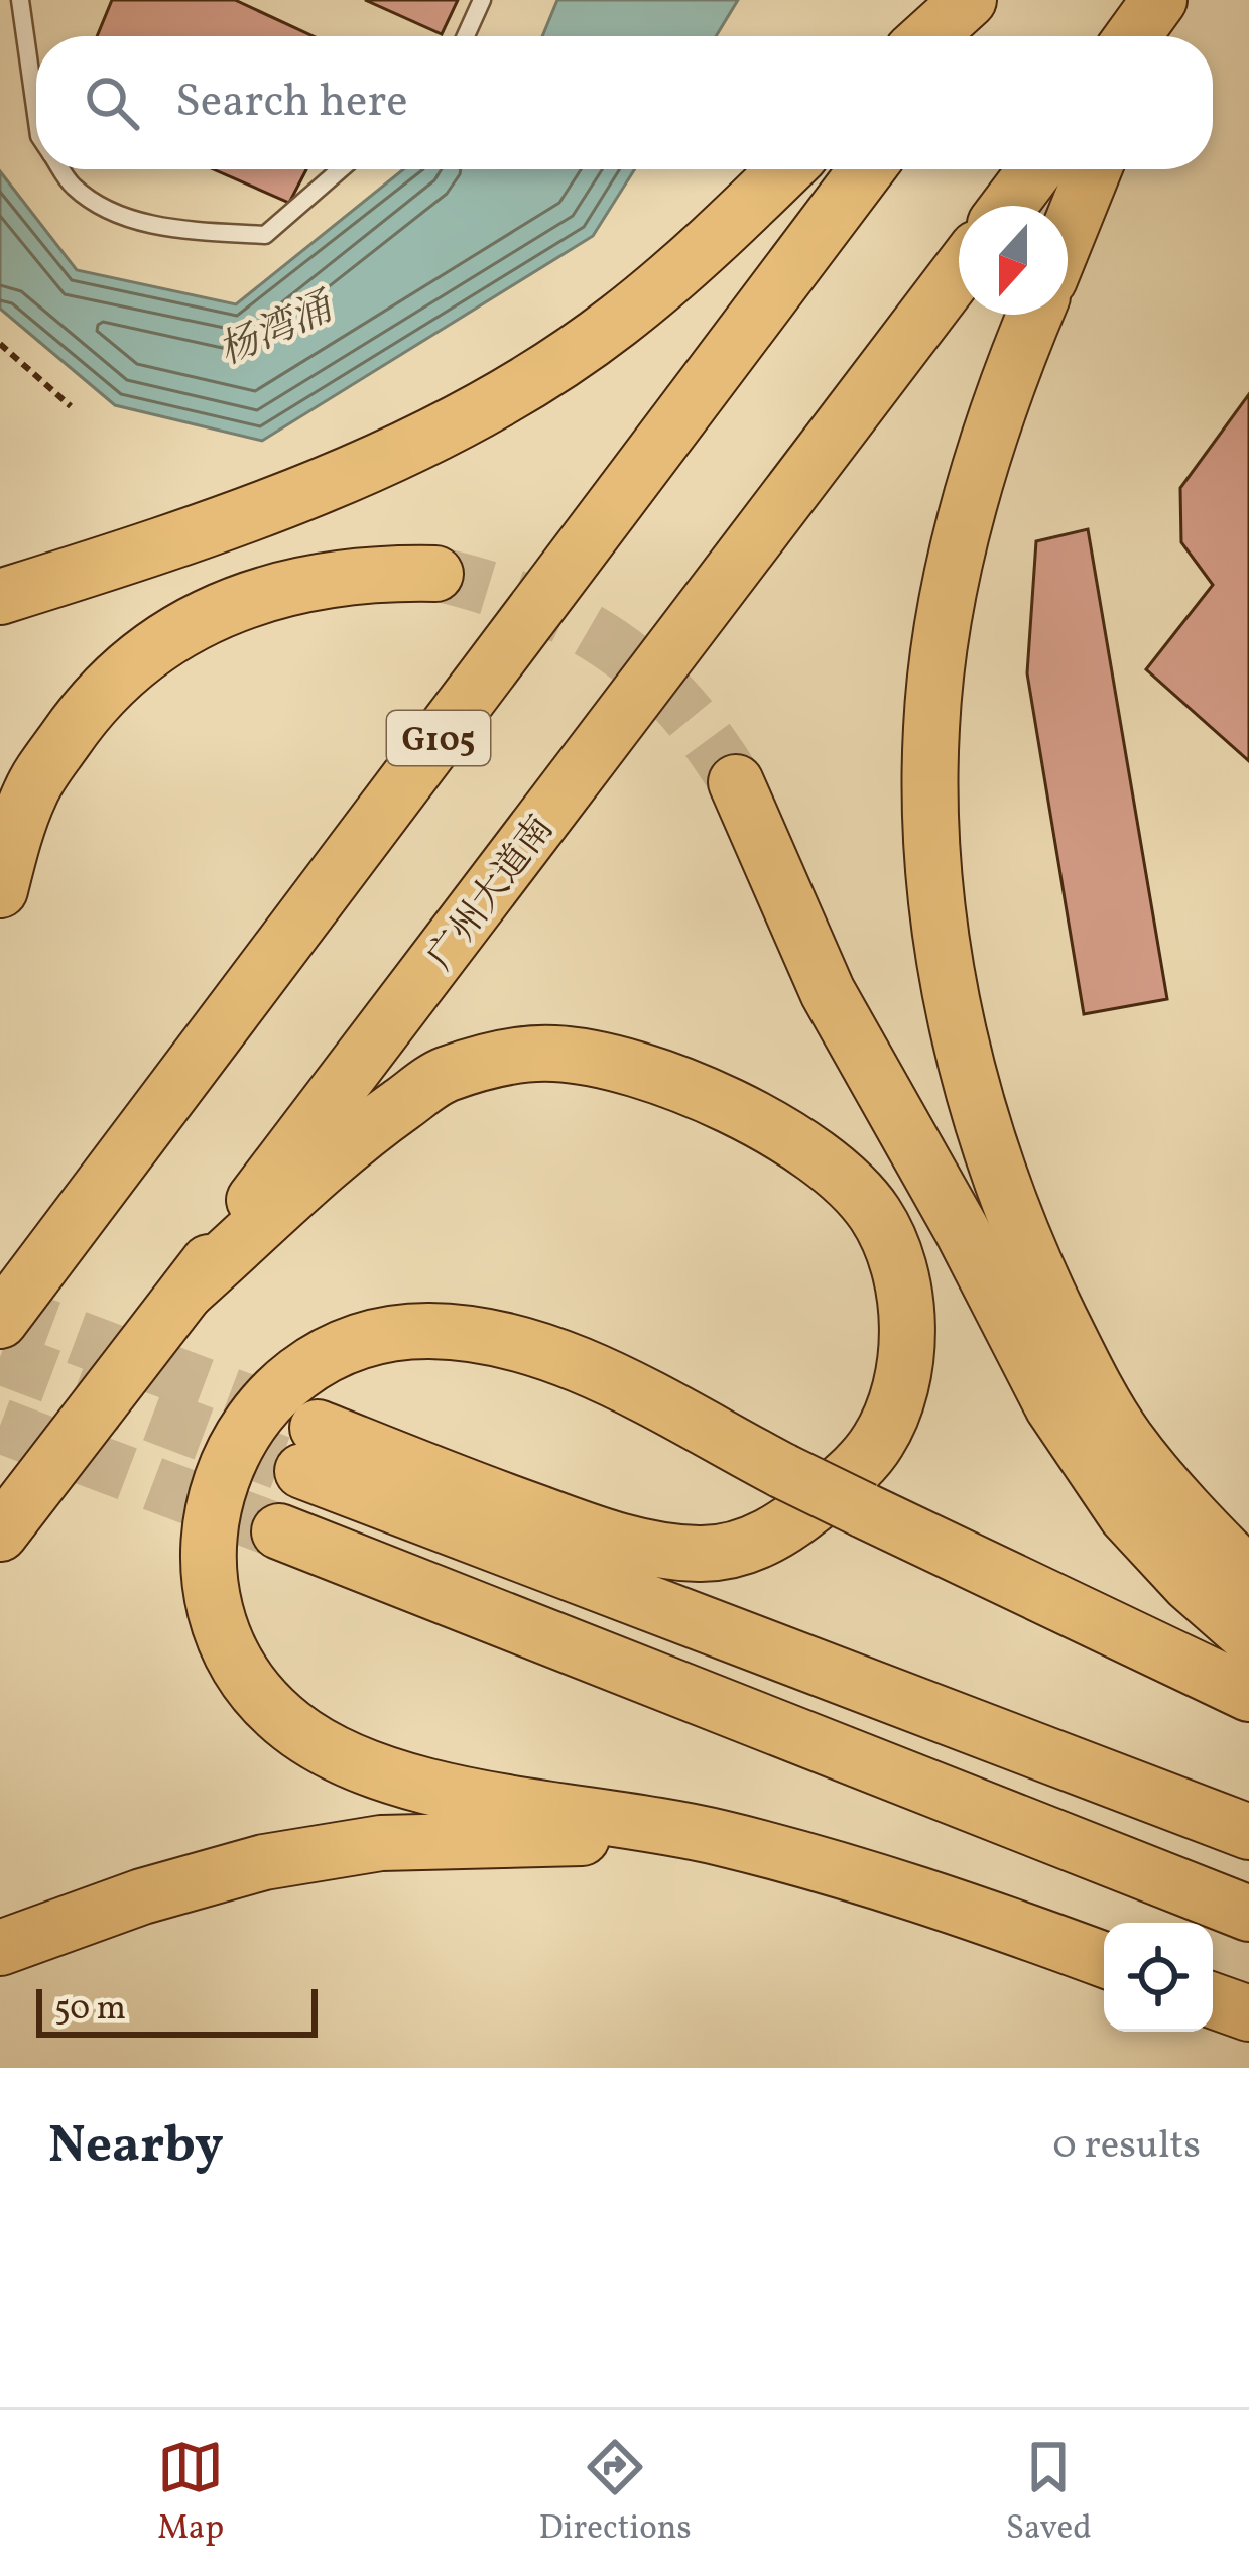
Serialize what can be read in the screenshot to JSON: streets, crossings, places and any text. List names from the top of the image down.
{
  "streets": {
    "highway": ["G105", "广州大道南"]
  },
  "water": ["杨湾涌"],
  "scale_bar": "50 m",
  "north": "bottom",
  "page": {
    "search": "Search here",
    "scale": "50 m",
    "heading": ["Nearby", "0 results"],
    "nav": ["Map", "Directions", "Saved"]
  }
}
